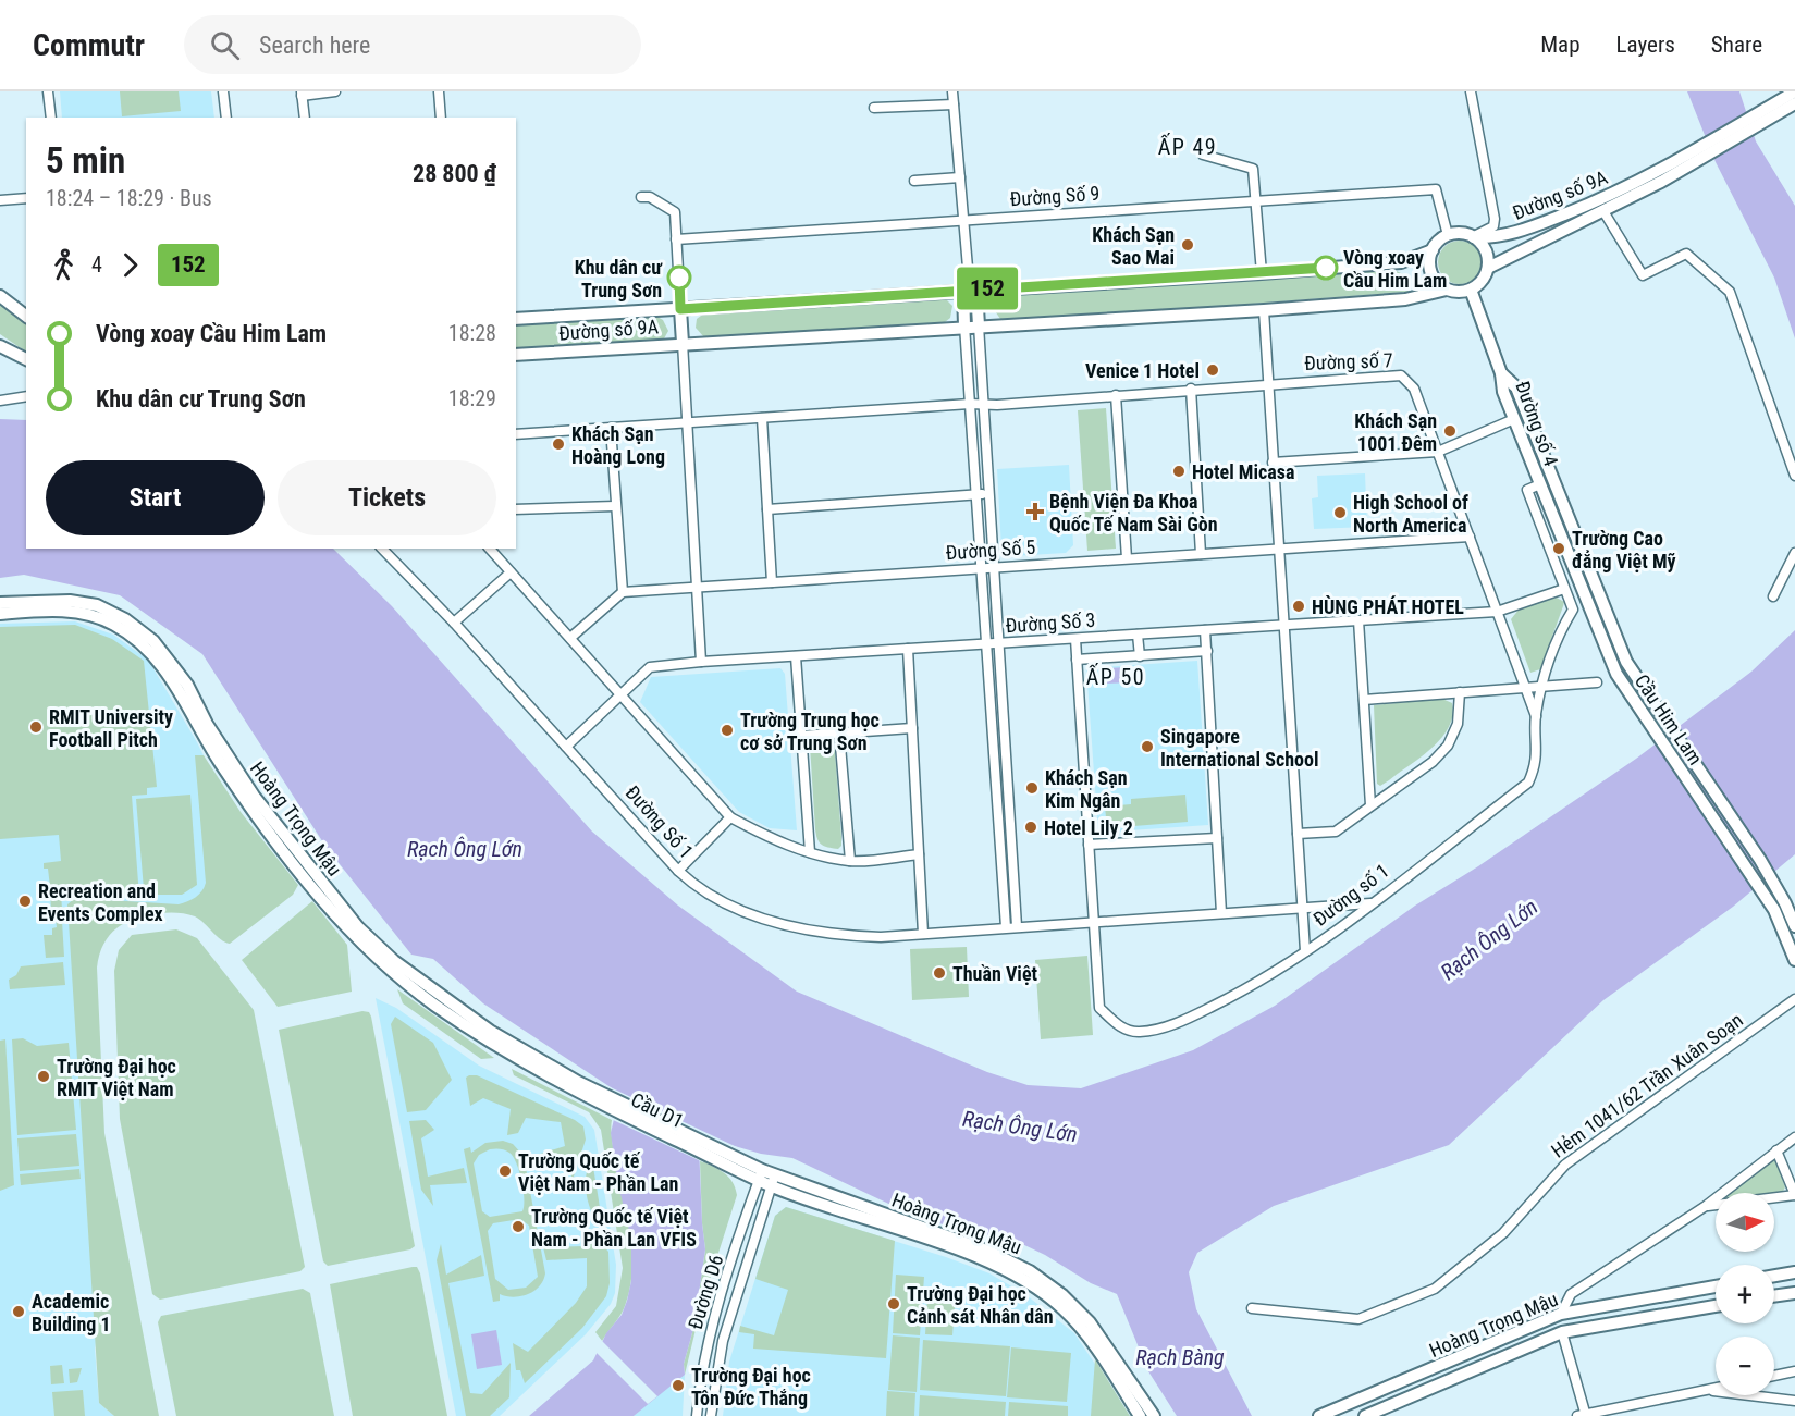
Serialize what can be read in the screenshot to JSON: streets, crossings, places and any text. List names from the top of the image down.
{
  "streets": {
    "main road": [
      "Đường số 9A",
      "Đường số 4",
      "Cầu Him Lam",
      "Hoàng Trọng Mậu",
      "Cầu D1"
    ],
    "street": [
      "Đường Số 9",
      "Đường số 7",
      "Đường Số 5",
      "Đường Số 3",
      "Đường Số 1",
      "Đường số 1",
      "Hẻm 1041/62 Trần Xuân Soạn",
      "Đường D6"
    ]
  },
  "crossings": [
    ["Đường số 9A", "Đường Số 9"],
    ["Đường số 9A", "Đường số 4"],
    ["Đường Số 9", "Đường số 4"],
    ["Đường số 7", "Đường Số 5"],
    ["Đường số 7", "Đường Số 3"],
    ["Đường số 7", "Đường số 1"],
    ["Đường số 4", "Đường Số 3"],
    ["Đường số 4", "Cầu Him Lam"],
    ["Đường số 4", "Đường số 1"],
    ["Đường Số 3", "Đường Số 1"],
    ["Đường Số 3", "Đường số 1"],
    ["Hoàng Trọng Mậu", "Cầu D1"],
    ["Hoàng Trọng Mậu", "Đường D6"]
  ],
  "districts": ["ẤP 49", "ẤP 50"],
  "water": ["Rạch Ông Lớn", "Rạch Bàng"],
  "places": {
    "other": [
      "Khách Sạn Sao Mai",
      "Vòng xoay Cầu Him Lam",
      "Khu dân cư Trung Sơn",
      "Venice 1 Hotel",
      "Khách Sạn 1001 Đêm",
      "Khách Sạn Hoàng Long",
      "Hotel Micasa",
      "High School of North America",
      "Trường Cao đẳng Việt Mỹ",
      "HÙNG PHÁT HOTEL",
      "RMIT University Football Pitch",
      "Trường Trung học cơ sở Trung Sơn",
      "Singapore International School",
      "Khách Sạn Kim Ngân",
      "Hotel Lily 2",
      "Recreation and Events Complex",
      "Thuần Việt",
      "Trường Đại học RMIT Việt Nam",
      "Trường Quốc tế Việt Nam - Phần Lan",
      "Trường Quốc tế Việt Nam - Phần Lan VFIS",
      "Trường Đại học Cảnh sát Nhân dân",
      "Academic Building 1",
      "Trường Đại học Tôn Đức Thắng"
    ],
    "health": ["Bệnh Viện Đa Khoa Quốc Tế Nam Sài Gòn"]
  },
  "lines": ["bus line 152"],
  "north": "right",
  "page": {
    "header": "Commutr",
    "search": "Search here",
    "nav": ["Map", "Layers", "Share"],
    "on_map": "152",
    "heading": ["5 min", "18:24 – 18:29 · Bus", "28 800 ₫"],
    "legs": ["4", "152"],
    "list": [
      {
        "name": "Vòng xoay Cầu Him Lam",
        "value": "18:28"
      },
      {
        "name": "Khu dân cư Trung Sơn",
        "value": "18:29"
      }
    ],
    "buttons": ["Start", "Tickets"],
    "map_buttons": ["+", "−"]
  }
}
